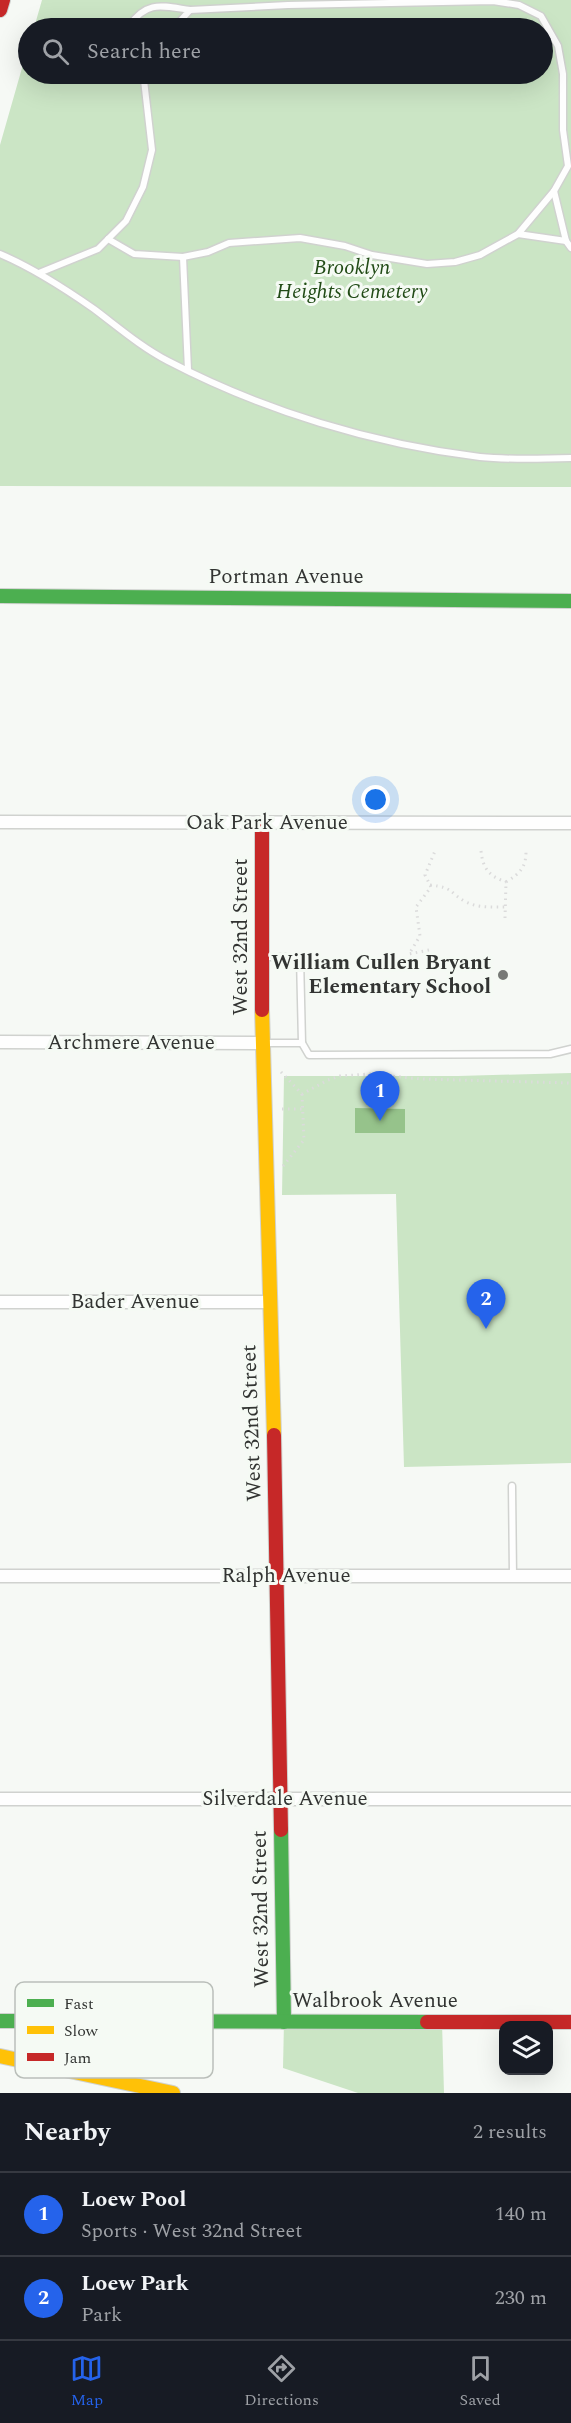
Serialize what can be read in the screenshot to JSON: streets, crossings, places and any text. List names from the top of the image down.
{
  "streets": {
    "main road": ["Portman Avenue", "West 32nd Street", "Walbrook Avenue"],
    "street": [
      "Oak Park Avenue",
      "Archmere Avenue",
      "Bader Avenue",
      "Ralph Avenue",
      "Silverdale Avenue"
    ]
  },
  "crossings": [
    ["Oak Park Avenue", "West 32nd Street"],
    ["West 32nd Street", "Archmere Avenue"],
    ["West 32nd Street", "Bader Avenue"],
    ["West 32nd Street", "Ralph Avenue"],
    ["West 32nd Street", "Silverdale Avenue"],
    ["West 32nd Street", "Walbrook Avenue"]
  ],
  "parks": ["Brooklyn Heights Cemetery"],
  "places": ["William Cullen Bryant Elementary School"],
  "legend": ["Fast", "Slow", "Jam"],
  "page": {
    "search": "Search here",
    "pins": ["1", "2"],
    "heading": ["Nearby", "2 results"],
    "list": [
      {
        "mark": "1",
        "name": "Loew Pool",
        "note": "Sports · West 32nd Street",
        "value": "140 m"
      },
      {
        "mark": "2",
        "name": "Loew Park",
        "note": "Park",
        "value": "230 m"
      }
    ],
    "nav": ["Map", "Directions", "Saved"]
  }
}
